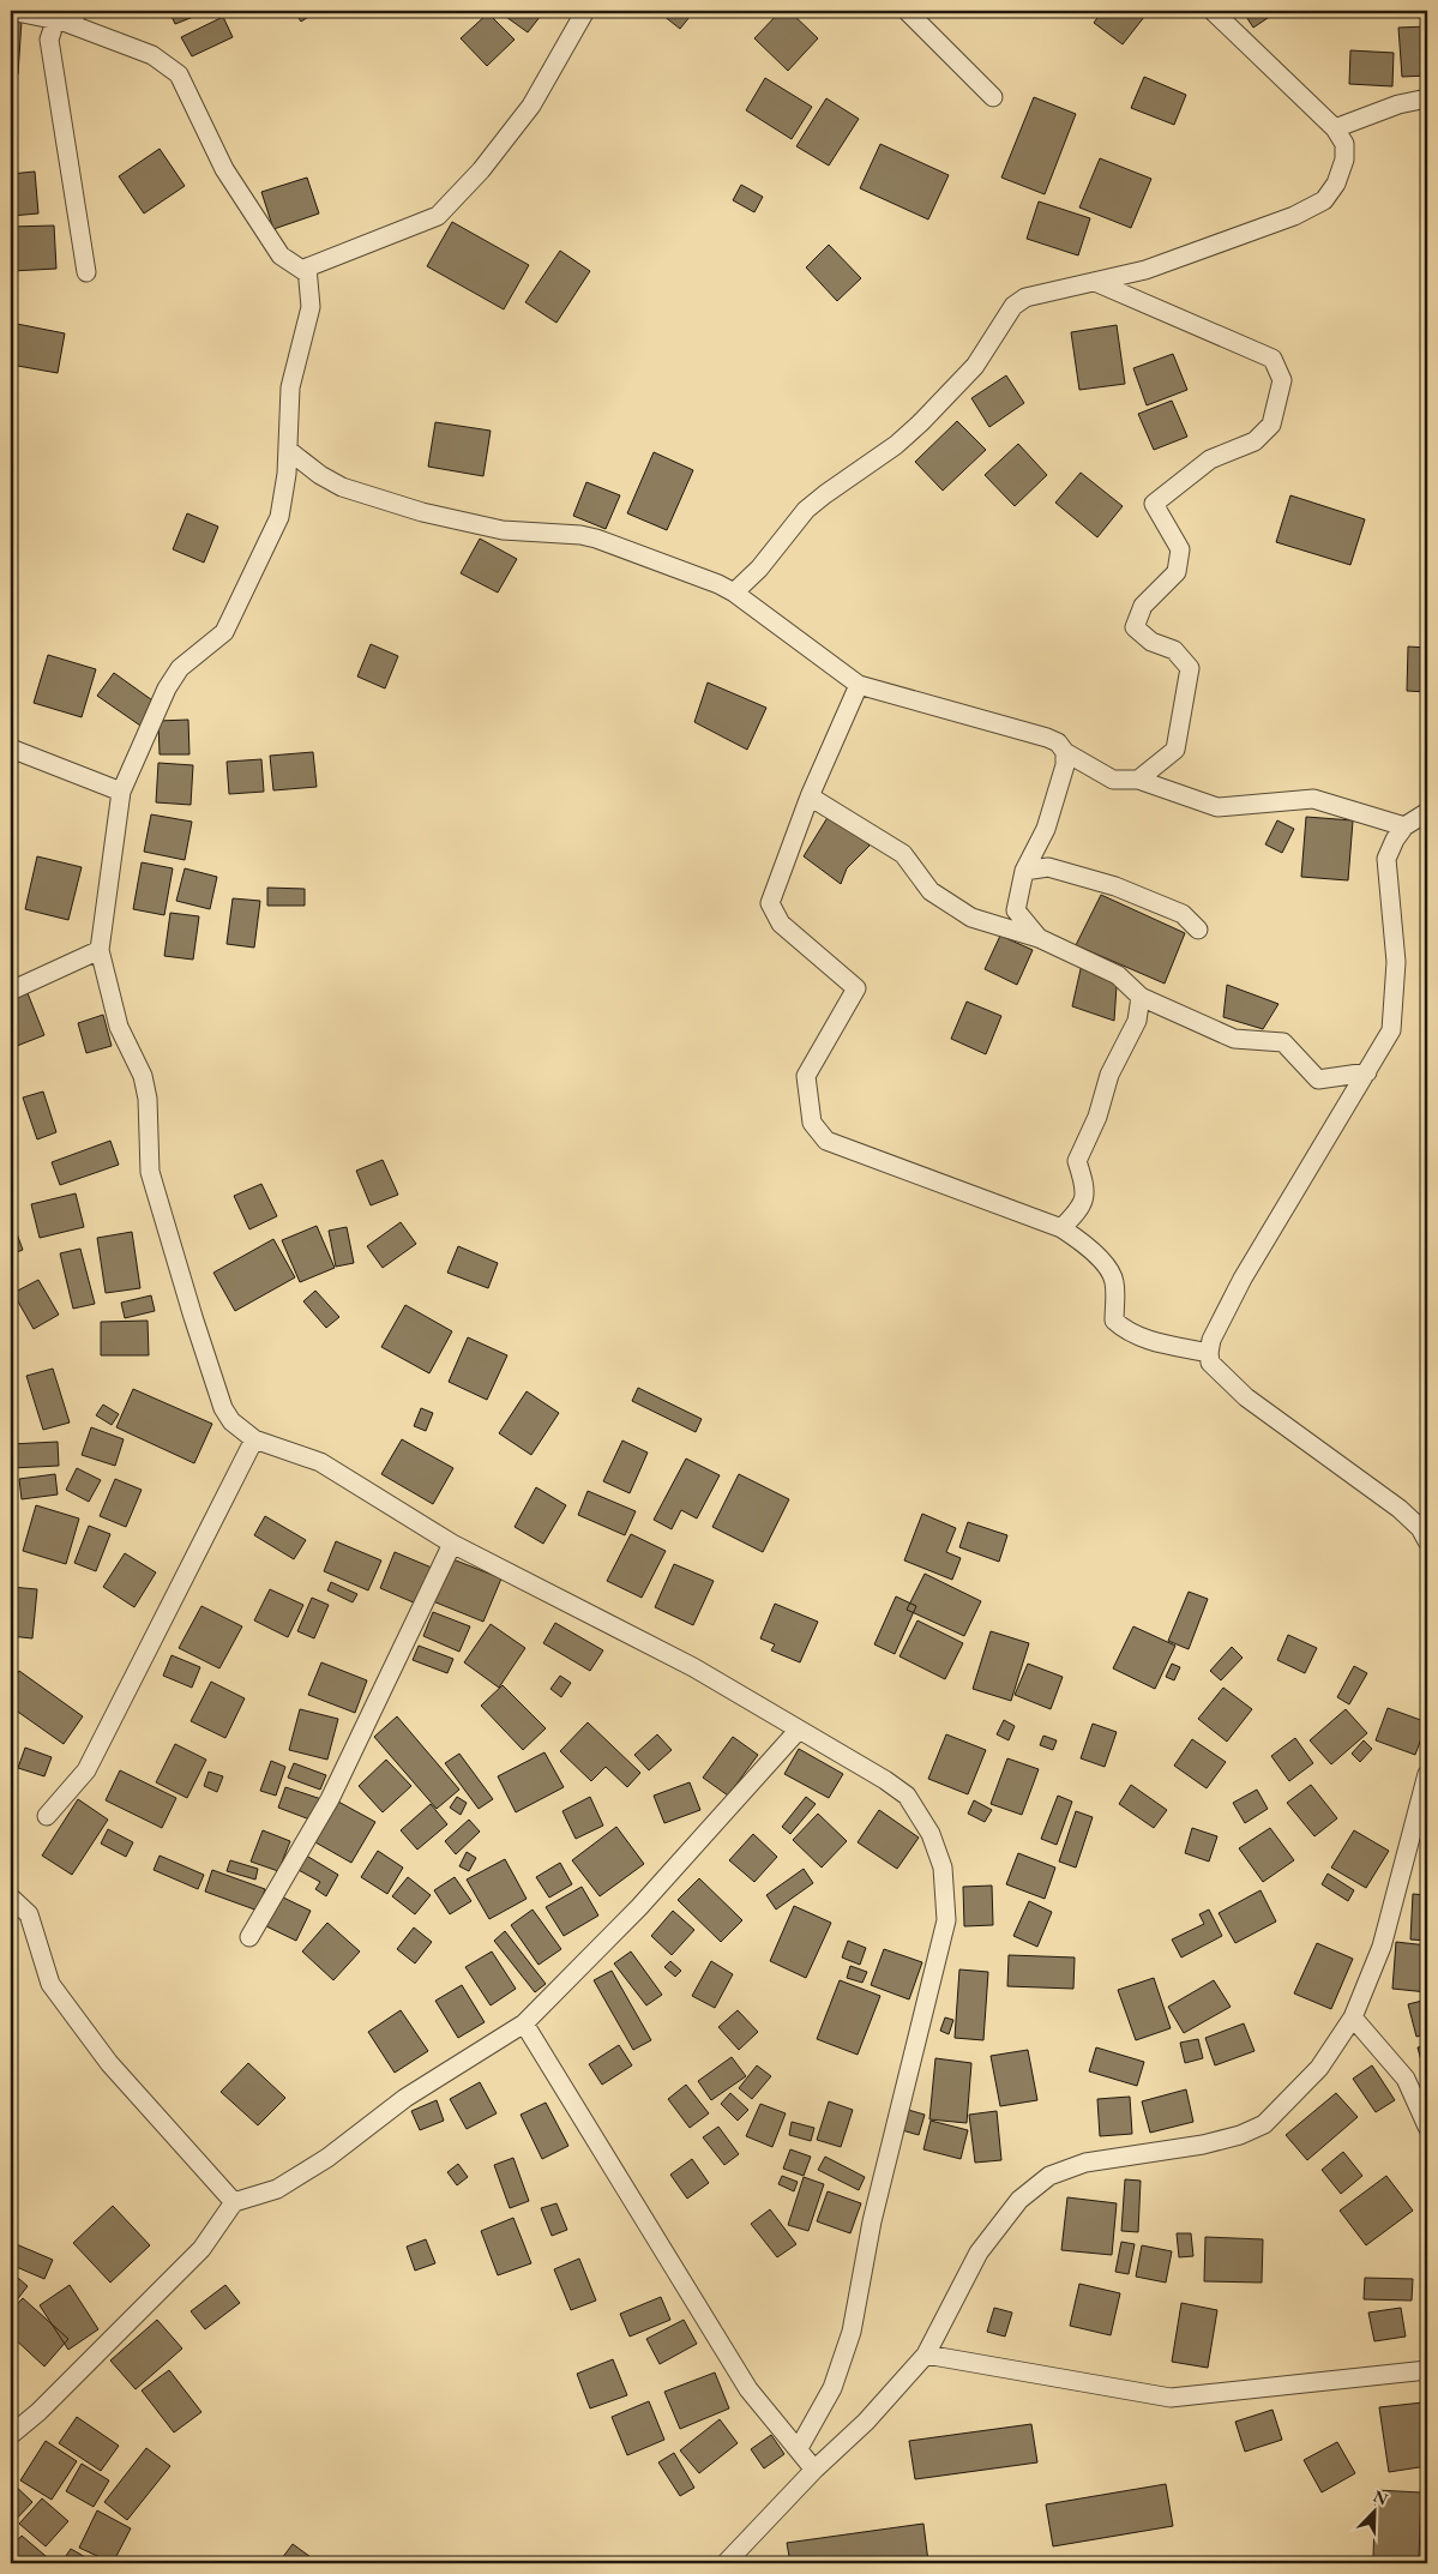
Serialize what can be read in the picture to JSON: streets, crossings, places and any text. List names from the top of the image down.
{
  "north": "top right"
}
